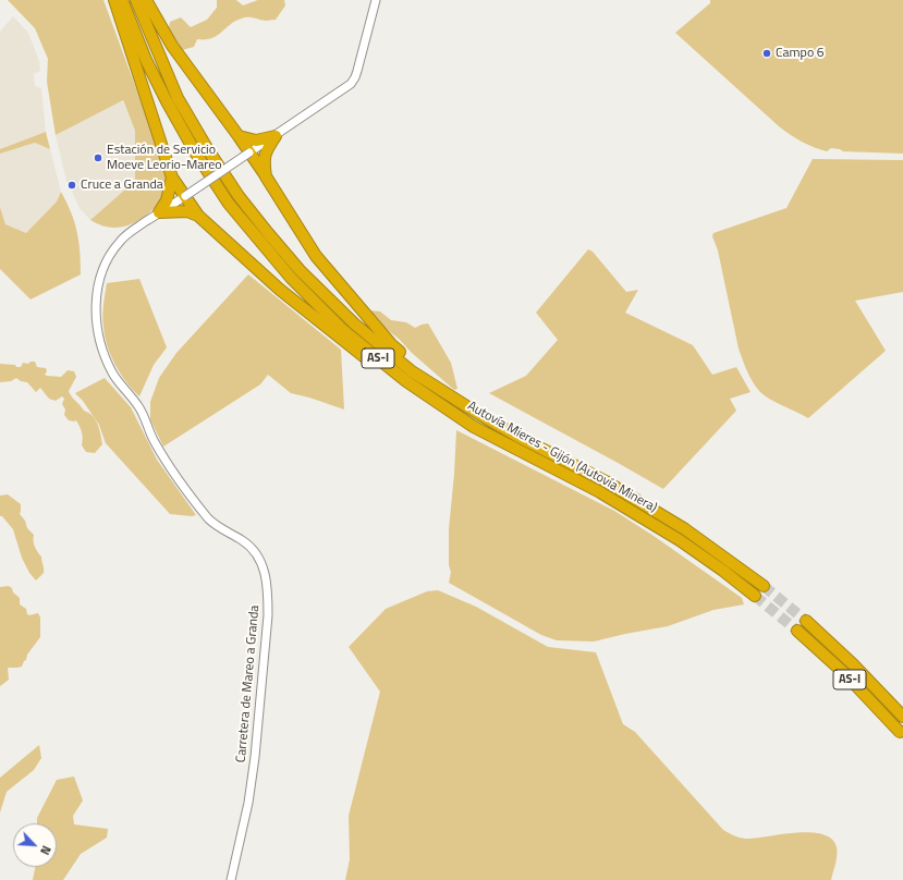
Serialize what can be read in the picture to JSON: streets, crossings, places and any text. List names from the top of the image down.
{
  "streets": {
    "highway": ["AS-I", "Autovía Mieres - Gijón (Autovía Minera)"],
    "street": ["Carretera de Mareo a Granda"]
  },
  "places": ["Campo 6", "Estación de Servicio Moeve Leorio-Mareo", "Cruce a Granda"],
  "north": "bottom right"
}
